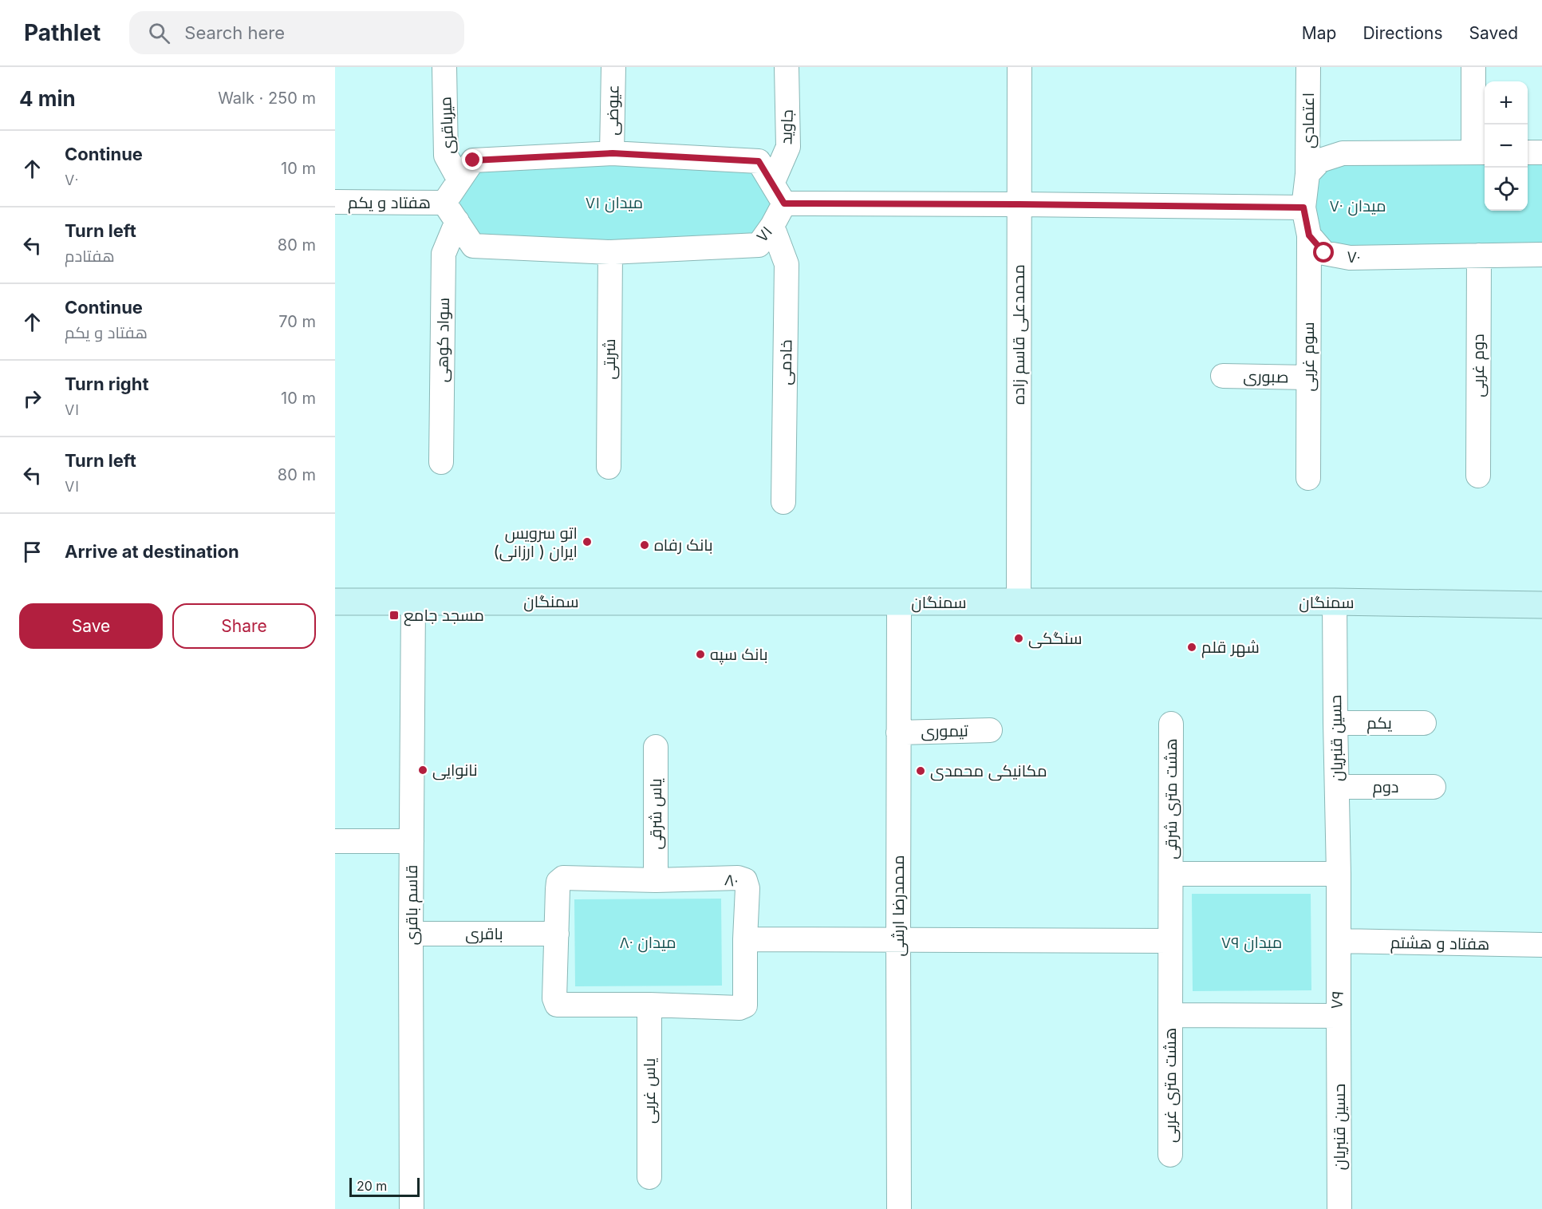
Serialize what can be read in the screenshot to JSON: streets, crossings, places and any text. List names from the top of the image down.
{
  "streets": {
    "main road": ["سمنگان"],
    "street": [
      "عیوضی",
      "اعتمادی",
      "میرباقری",
      "جاوید",
      "هفتاد و یکم",
      "۷۱",
      "۷۰",
      "محمدعلی قاسم زاده",
      "سواد کوهی",
      "سوم غربی",
      "شربتی",
      "خادمی",
      "دوم غربی",
      "صبوری",
      "یکم",
      "تیموری",
      "حسین قنبریان",
      "دوم",
      "هشت متری شرقی",
      "یاس شرقی",
      "۸۰",
      "قاسم باقری",
      "محمدرضا ارشی",
      "باقری",
      "هفتاد و هشتم",
      "۷۹",
      "هشت متری غربی",
      "یاس غربی"
    ]
  },
  "crossings": [
    ["جاوید", "۷۱"],
    ["هفتاد و یکم", "۷۱"],
    ["هفتاد و یکم", "سواد کوهی"],
    ["۷۱", "سواد کوهی"],
    ["۷۱", "شربتی"],
    ["۷۱", "خادمی"],
    ["۷۰", "سوم غربی"],
    ["۷۰", "دوم غربی"],
    ["محمدعلی قاسم زاده", "سمنگان"],
    ["سوم غربی", "صبوری"],
    ["سمنگان", "حسین قنبریان"],
    ["سمنگان", "قاسم باقری"],
    ["سمنگان", "محمدرضا ارشی"],
    ["یکم", "حسین قنبریان"],
    ["تیموری", "محمدرضا ارشی"],
    ["حسین قنبریان", "دوم"],
    ["حسین قنبریان", "۷۹"],
    ["یاس شرقی", "۸۰"],
    ["۸۰", "باقری"],
    ["۸۰", "یاس غربی"],
    ["قاسم باقری", "باقری"],
    ["هفتاد و هشتم", "۷۹"],
    ["۷۹", "هشت متری غربی"]
  ],
  "parks": [
    "میدان ۷۱",
    "میدان ۷۰",
    "میدان ۸۰",
    "میدان ۷۹"
  ],
  "places": {
    "other": [
      "اتو سرویس ایران ( ارزانی)",
      "بانک رفاه",
      "سنگکی",
      "شهر قلم",
      "بانک سپه",
      "نانوایی",
      "مکانیکی محمدی"
    ],
    "transit": ["مسجد جامع"]
  },
  "scale_bar": "20 m",
  "page": {
    "header": "Pathlet",
    "search": "Search here",
    "nav": ["Map", "Directions", "Saved"],
    "heading": ["4 min", "Walk · 250 m"],
    "map_buttons": ["+", "−"],
    "list": [
      ["Continue", "۷۰", "10 m"],
      ["Turn left", "هفتادم", "80 m"],
      ["Continue", "هفتاد و یکم", "70 m"],
      ["Turn right", "۷۱", "10 m"],
      ["Turn left", "۷۱", "80 m"],
      "Arrive at destination"
    ],
    "buttons": ["Save", "Share"],
    "scale": "20 m"
  }
}
